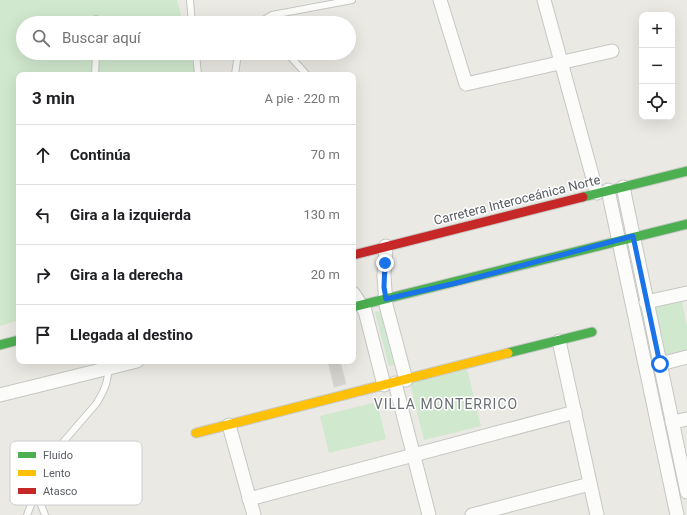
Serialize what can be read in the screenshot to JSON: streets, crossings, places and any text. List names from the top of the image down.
{
  "streets": {
    "main road": ["Carretera Interoceánica Norte"]
  },
  "districts": ["VILLA MONTERRICO"],
  "legend": ["Fluido", "Lento", "Atasco"],
  "page": {
    "map_buttons": ["+", "−"],
    "search": "Buscar aquí",
    "heading": ["3 min", "A pie · 220 m"],
    "list": [
      ["Continúa", "70 m"],
      ["Gira a la izquierda", "130 m"],
      ["Gira a la derecha", "20 m"],
      "Llegada al destino"
    ]
  }
}
